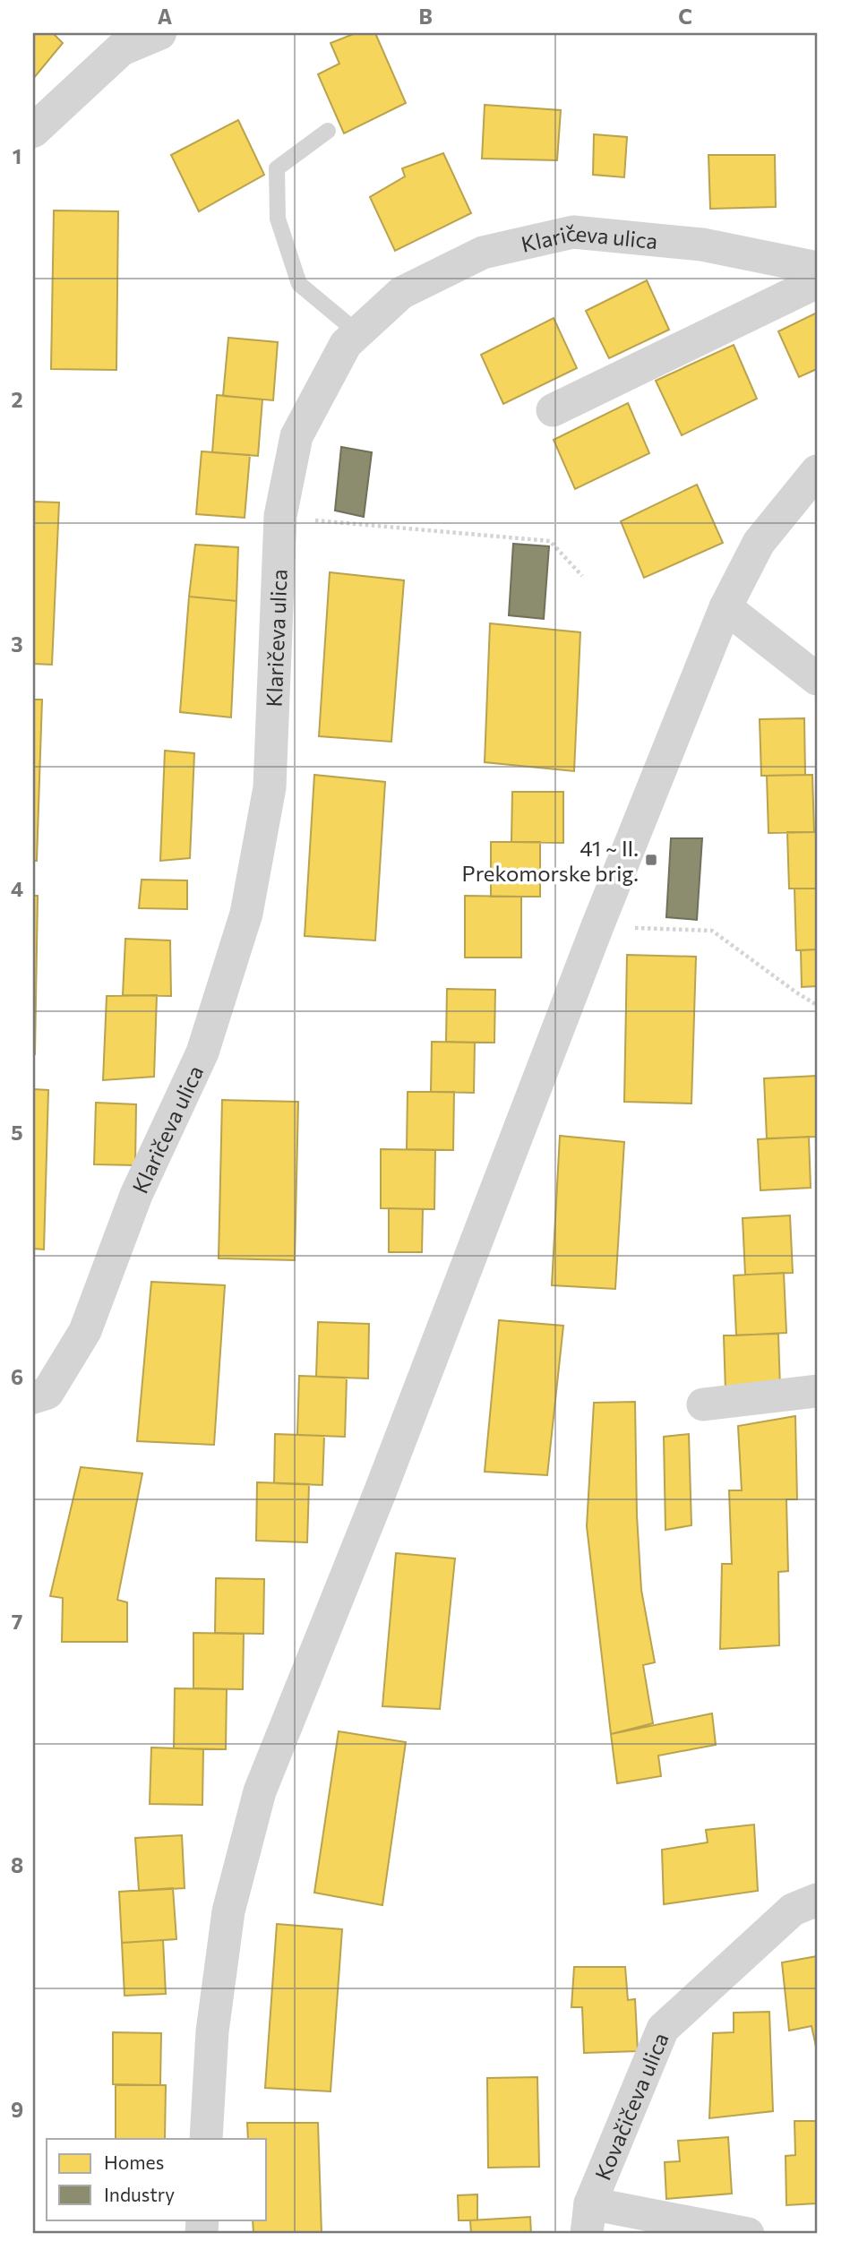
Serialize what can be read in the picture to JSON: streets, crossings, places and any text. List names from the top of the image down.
{
  "streets": {
    "street": ["Klaričeva ulica", "Kovačičeva ulica"]
  },
  "places": {
    "transit": ["41 ~ II. Prekomorske brig."]
  },
  "legend": ["Homes", "Industry"],
  "grid": {
    "columns": ["A", "B", "C"],
    "rows": [
      "1",
      "2",
      "3",
      "4",
      "5",
      "6",
      "7",
      "8",
      "9"
    ]
  }
}
